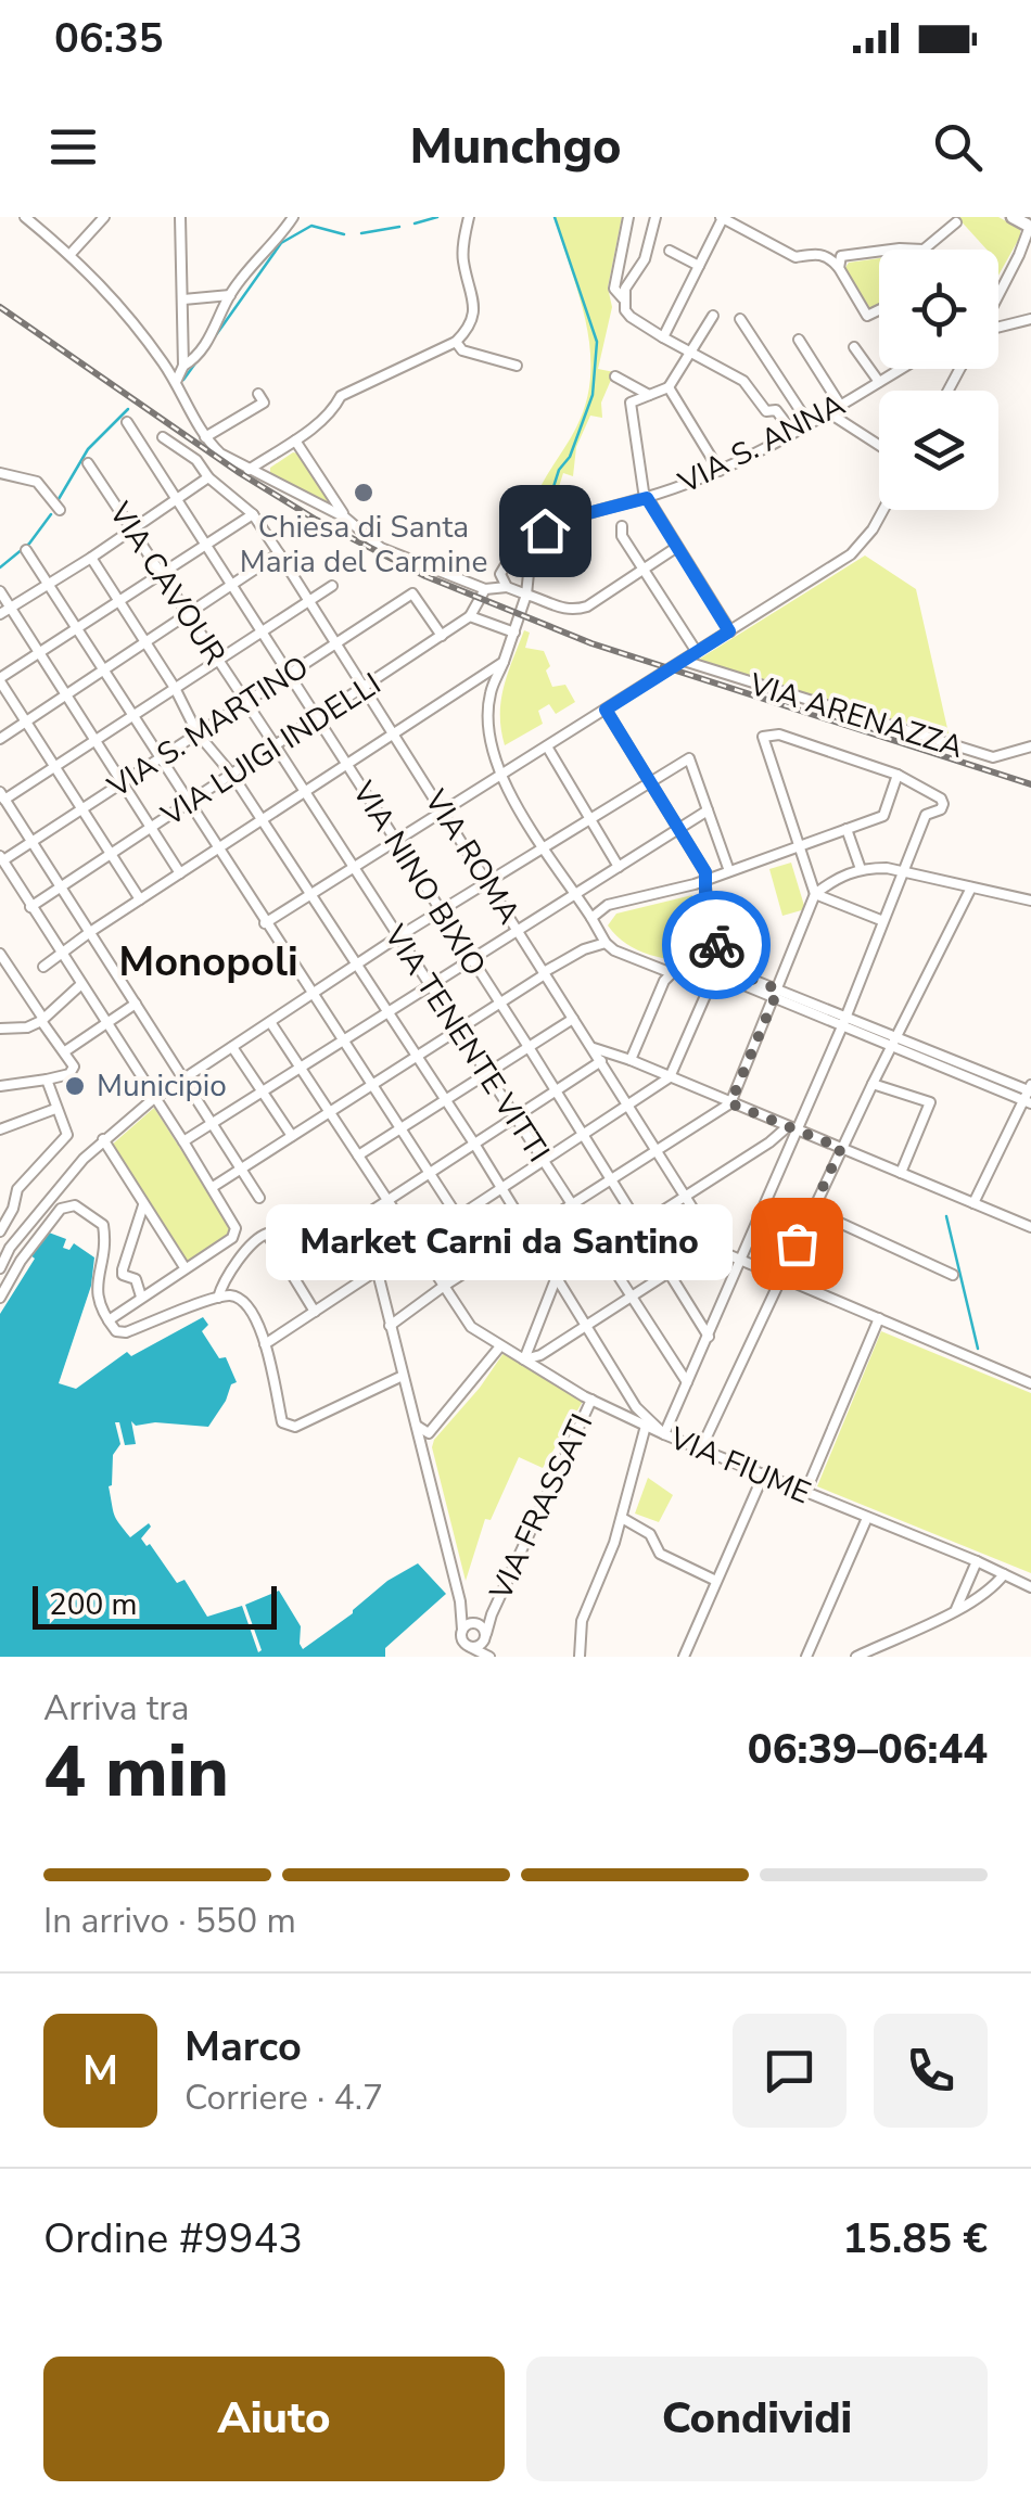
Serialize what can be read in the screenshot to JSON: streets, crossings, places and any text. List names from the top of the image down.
{
  "streets": {
    "street": [
      "VIA S. ANNA",
      "VIA CAVOUR",
      "VIA ARENAZZA",
      "VIA S. MARTINO",
      "VIA LUIGI INDELLI",
      "VIA ROMA",
      "VIA NINO BIXIO",
      "VIA TENENTE VITTI",
      "VIA FIUME",
      "VIA FRASSATI"
    ]
  },
  "crossings": [
    ["VIA CAVOUR", "VIA S. MARTINO"],
    ["VIA CAVOUR", "VIA LUIGI INDELLI"],
    ["VIA CAVOUR", "VIA TENENTE VITTI"],
    ["VIA S. MARTINO", "VIA LUIGI INDELLI"],
    ["VIA S. MARTINO", "VIA ROMA"],
    ["VIA S. MARTINO", "VIA NINO BIXIO"],
    ["VIA LUIGI INDELLI", "VIA ROMA"],
    ["VIA LUIGI INDELLI", "VIA NINO BIXIO"],
    ["VIA FIUME", "VIA FRASSATI"]
  ],
  "districts": ["Monopoli"],
  "places": ["Chiesa di Santa Maria del Carmine", "Municipio", "Market Carni da Santino"],
  "scale_bar": "200 m",
  "page": {
    "status": "06:35",
    "header": "Munchgo",
    "bubble": "Market Carni da Santino",
    "scale": "200 m",
    "heading": ["4 min", "Arriva tra", "06:39–06:44"],
    "panel": [
      "Marco",
      "Corriere · 4.7",
      "Ordine #9943",
      "15.85 €"
    ],
    "bar": "In arrivo · 550 m",
    "round": "M",
    "buttons": ["Aiuto", "Condividi"]
  }
}
